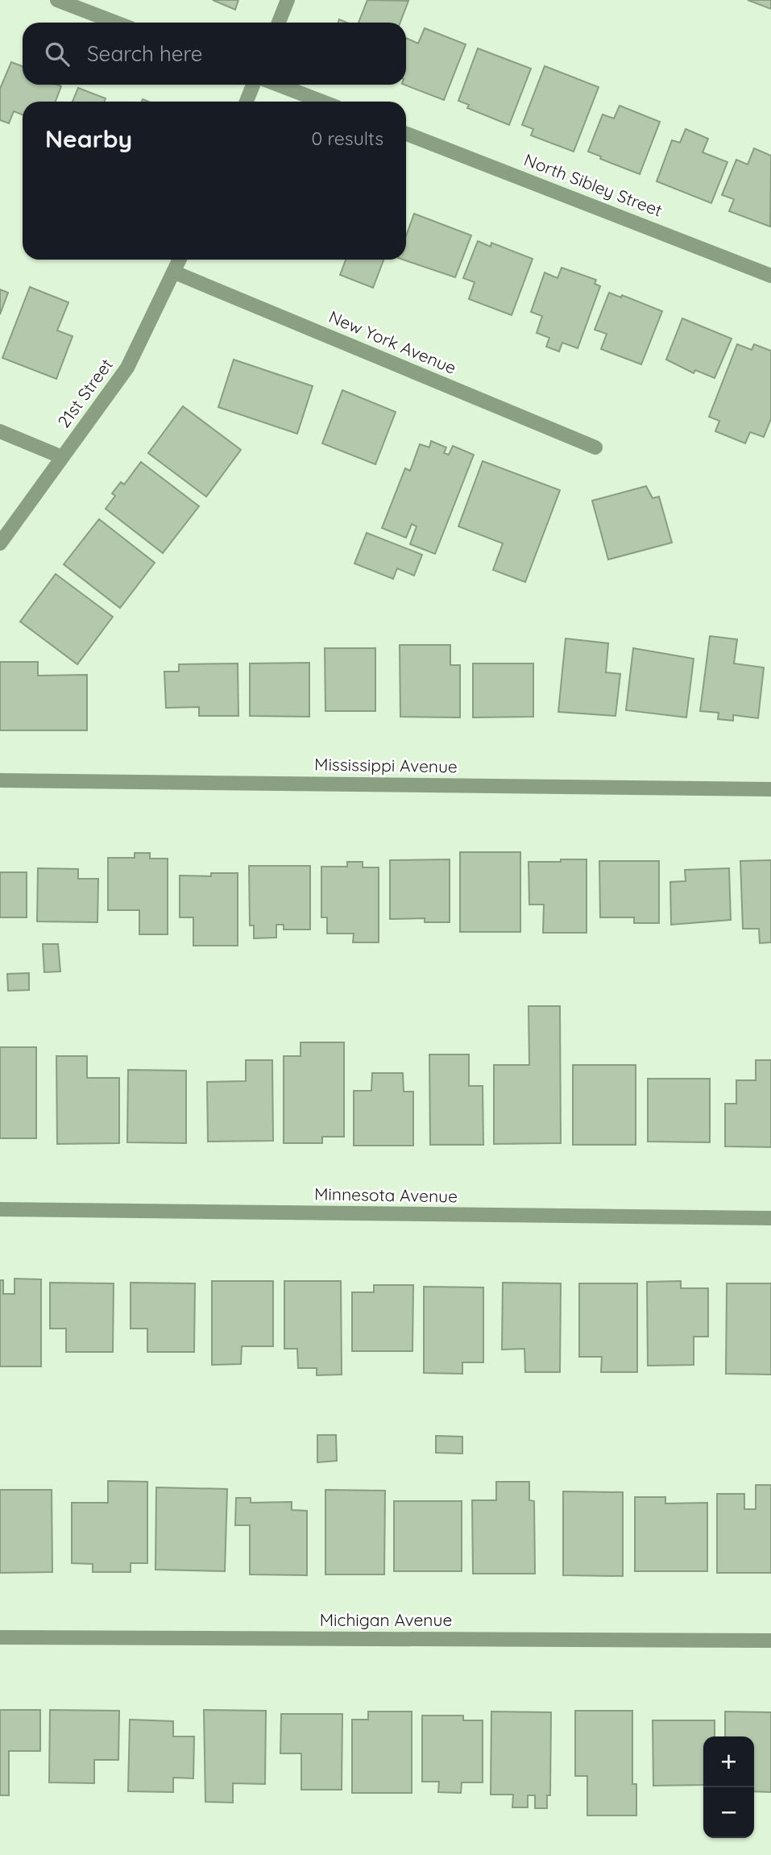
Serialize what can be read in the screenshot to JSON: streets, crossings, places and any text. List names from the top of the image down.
{
  "streets": {
    "street": [
      "North Sibley Street",
      "New York Avenue",
      "21st Street",
      "Mississippi Avenue",
      "Minnesota Avenue",
      "Michigan Avenue"
    ]
  },
  "crossings": [
    ["New York Avenue", "21st Street"]
  ],
  "page": {
    "search": "Search here",
    "heading": ["Nearby", "0 results"],
    "map_buttons": ["+", "−"]
  }
}
